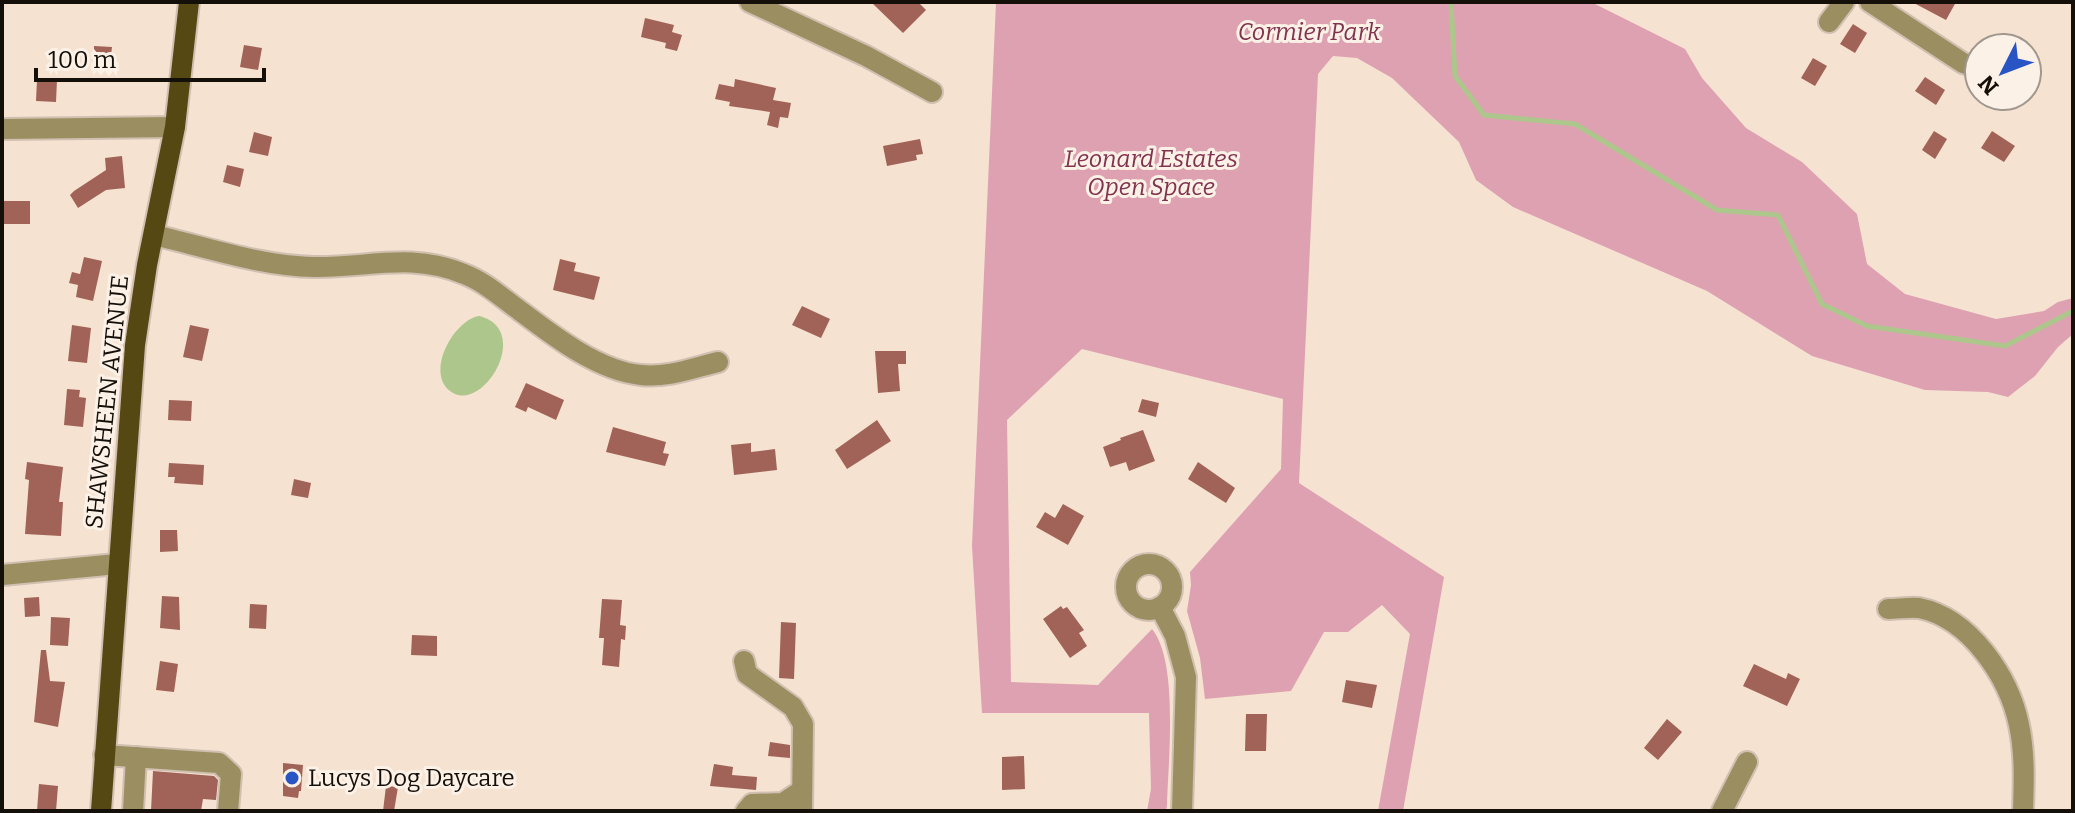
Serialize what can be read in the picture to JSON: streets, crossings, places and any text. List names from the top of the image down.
{
  "streets": {
    "main road": ["SHAWSHEEN AVENUE"]
  },
  "parks": ["Cormier Park", "Leonard Estates Open Space"],
  "places": ["Lucys Dog Daycare"],
  "scale_bar": "100 m",
  "north": "bottom left"
}
